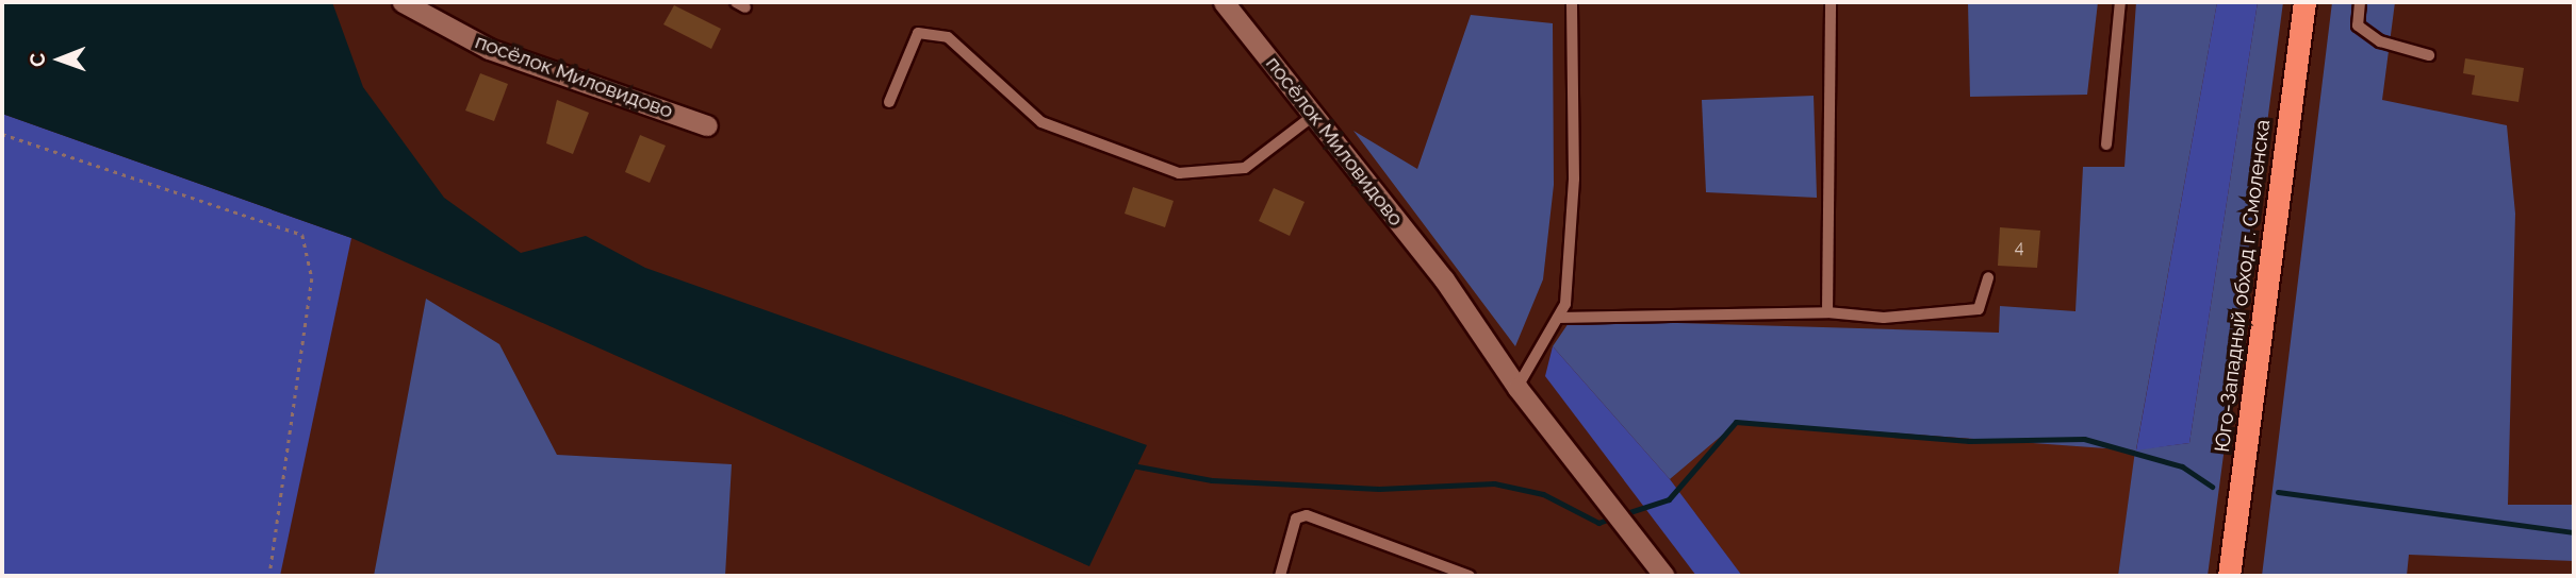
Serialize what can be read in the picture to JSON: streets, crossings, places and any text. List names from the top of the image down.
{
  "streets": {
    "highway": ["Юго-Западный обход г. Смоленска"],
    "street": ["посёлок Миловидово"]
  },
  "house_numbers": ["4"],
  "north": "left"
}
